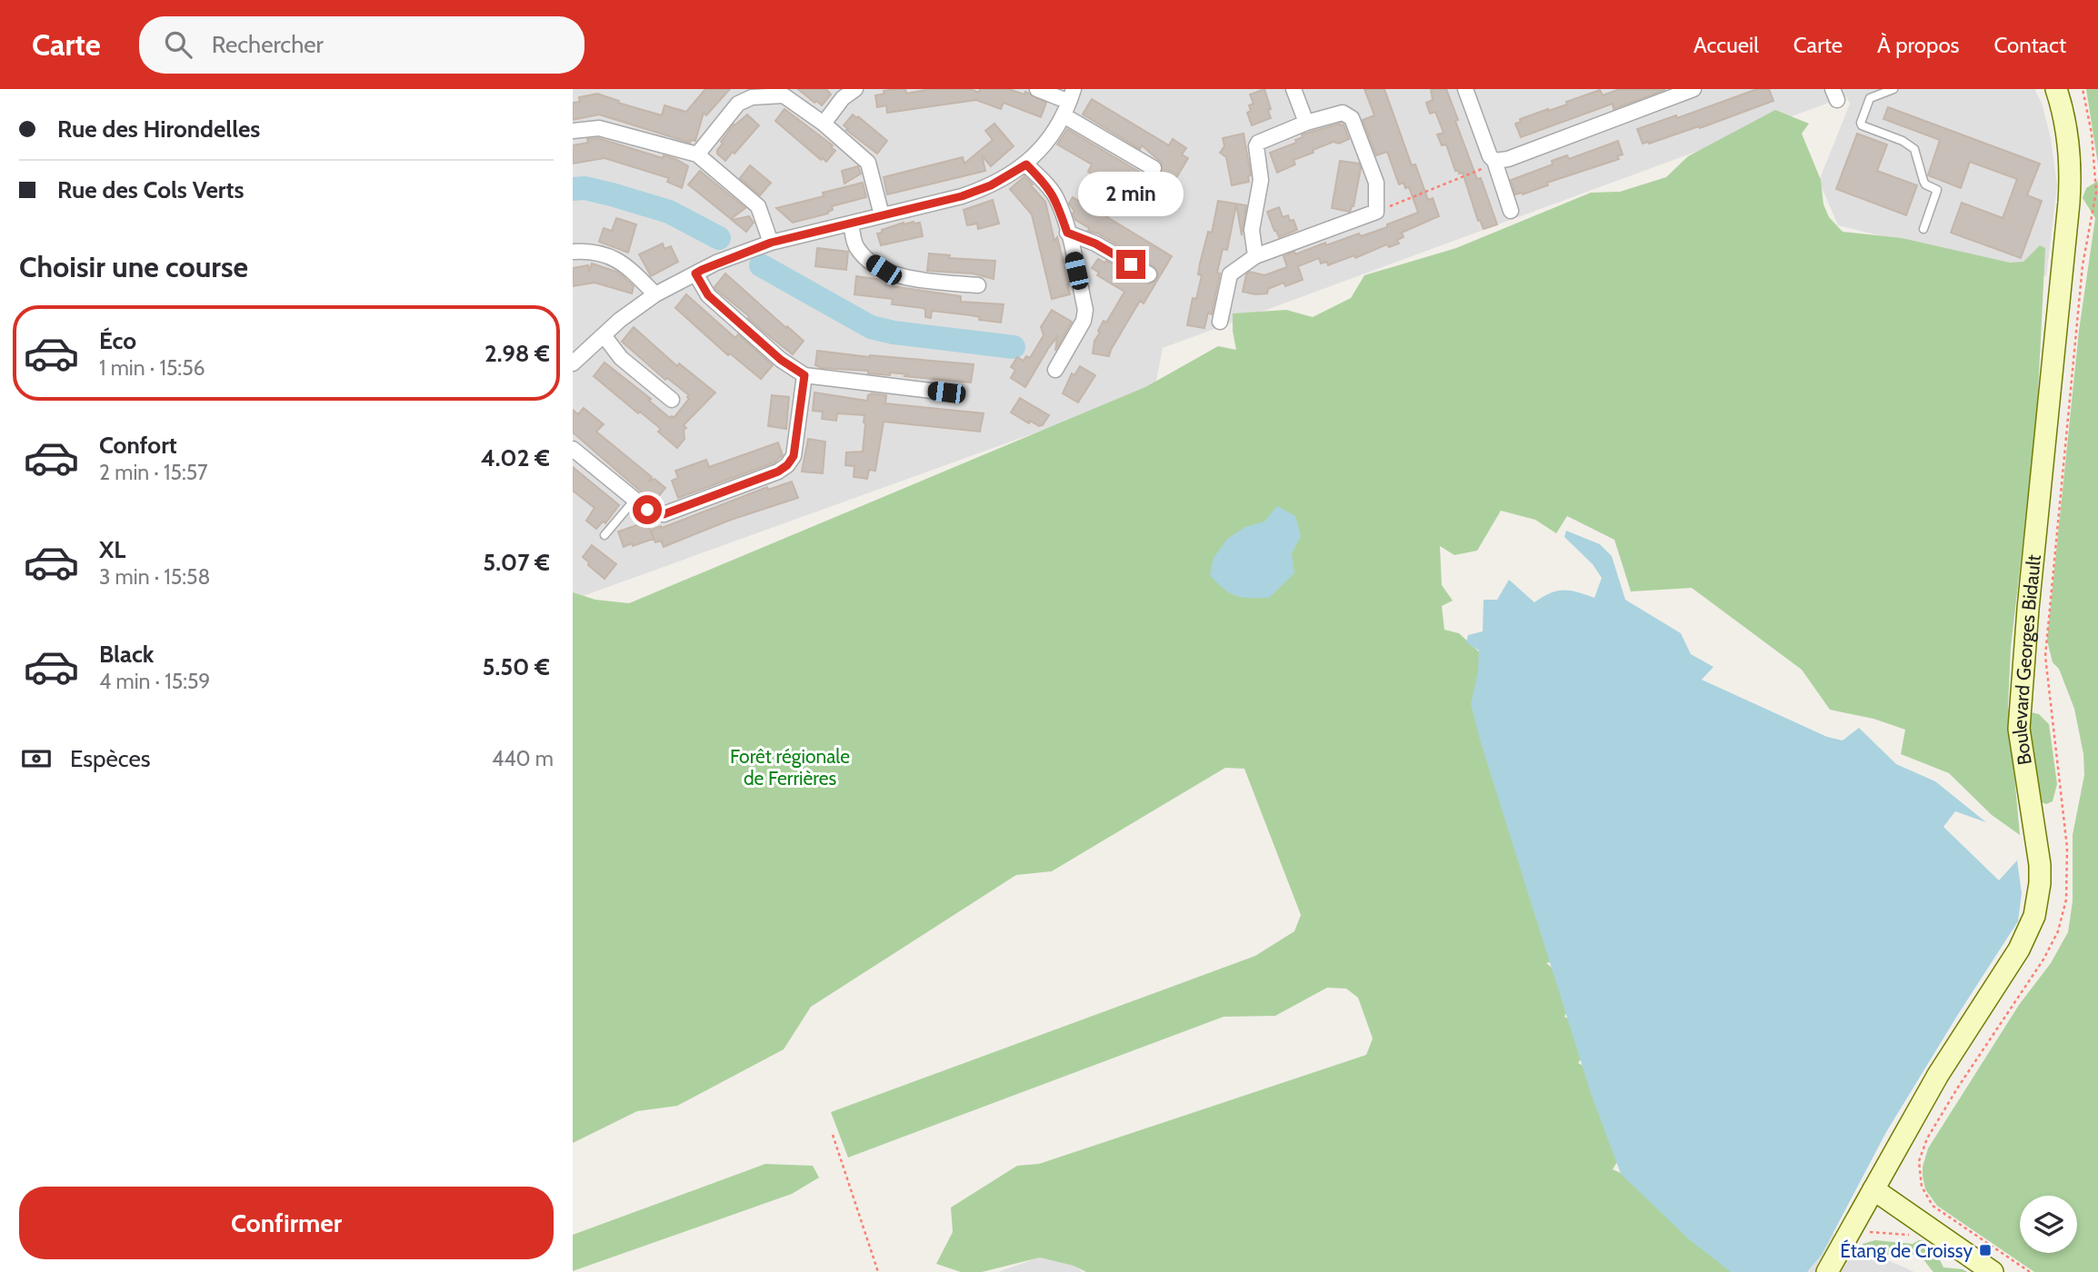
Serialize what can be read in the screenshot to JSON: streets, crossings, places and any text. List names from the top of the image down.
{
  "streets": {
    "street": ["Boulevard Georges Bidault"]
  },
  "parks": ["Forêt régionale de Ferrières"],
  "places": {
    "transit": ["Étang de Croissy"]
  },
  "page": {
    "header": "Carte",
    "search": "Rechercher",
    "nav": [
      "Accueil",
      "Carte",
      "À propos",
      "Contact"
    ],
    "banner": ["Rue des Hirondelles", "Rue des Cols Verts"],
    "bubble": "2 min",
    "heading": "Choisir une course",
    "list": [
      {
        "name": "Éco",
        "note": "1 min · 15:56",
        "value": "2.98 €"
      },
      {
        "name": "Confort",
        "note": "2 min · 15:57",
        "value": "4.02 €"
      },
      {
        "name": "XL",
        "note": "3 min · 15:58",
        "value": "5.07 €"
      },
      {
        "name": "Black",
        "note": "4 min · 15:59",
        "value": "5.50 €"
      }
    ],
    "pay": ["Espèces", "440 m"],
    "buttons": "Confirmer"
  }
}
